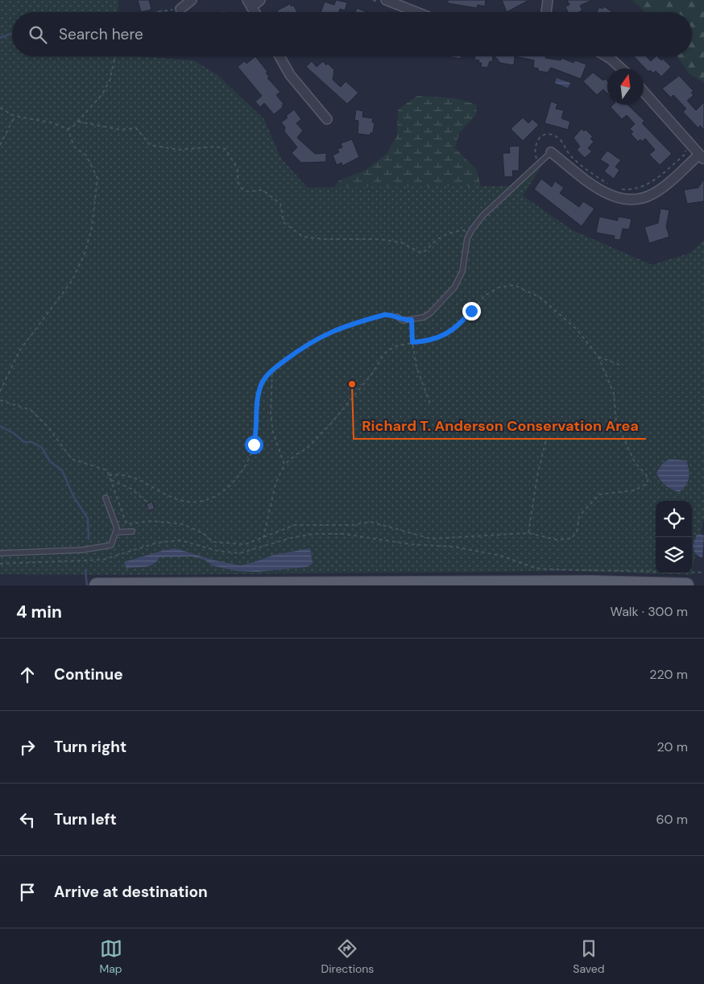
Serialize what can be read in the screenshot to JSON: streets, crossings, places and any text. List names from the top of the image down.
{
  "places": ["Richard T. Anderson Conservation Area"],
  "north": "top",
  "page": {
    "search": "Search here",
    "heading": ["4 min", "Walk · 300 m"],
    "list": [
      ["Continue", "220 m"],
      ["Turn right", "20 m"],
      ["Turn left", "60 m"],
      "Arrive at destination"
    ],
    "nav": ["Map", "Directions", "Saved"]
  }
}
